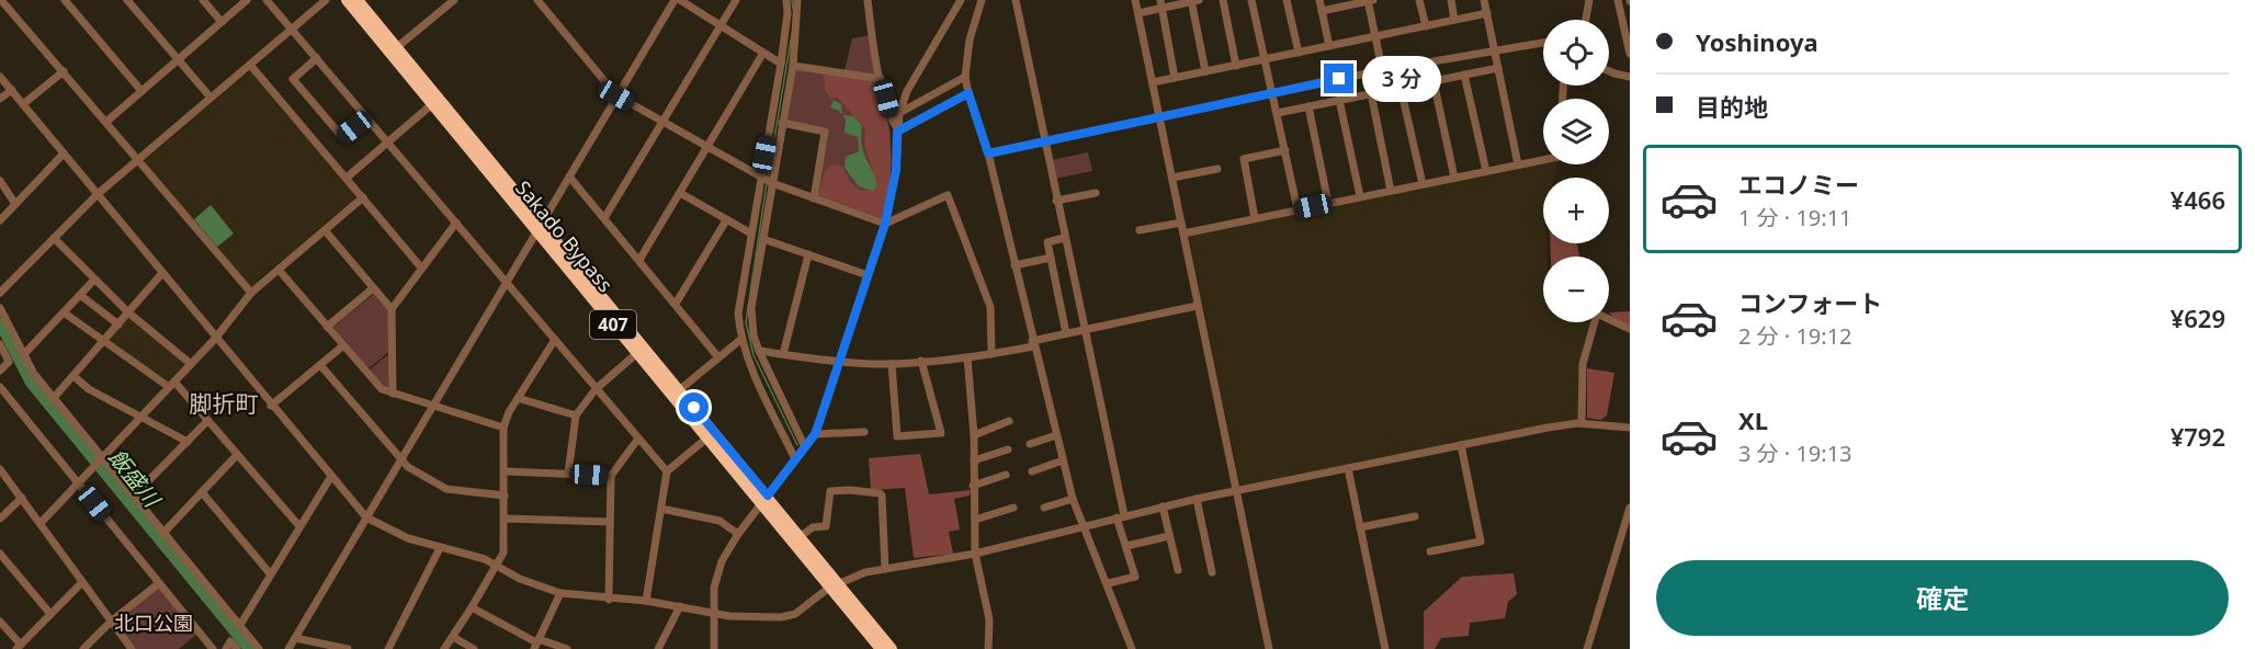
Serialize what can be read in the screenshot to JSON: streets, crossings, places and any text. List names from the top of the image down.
{
  "streets": {
    "highway": ["Sakado Bypass", "407"]
  },
  "districts": ["脚折町"],
  "water": ["飯盛川"],
  "parks": ["北口公園"],
  "page": {
    "banner": ["Yoshinoya", "目的地"],
    "map_buttons": ["+", "−"],
    "bubble": "3 分",
    "list": [
      {
        "name": "エコノミー",
        "note": "1 分 · 19:11",
        "value": "¥466"
      },
      {
        "name": "コンフォート",
        "note": "2 分 · 19:12",
        "value": "¥629"
      },
      {
        "name": "XL",
        "note": "3 分 · 19:13",
        "value": "¥792"
      }
    ],
    "buttons": "確定"
  }
}
